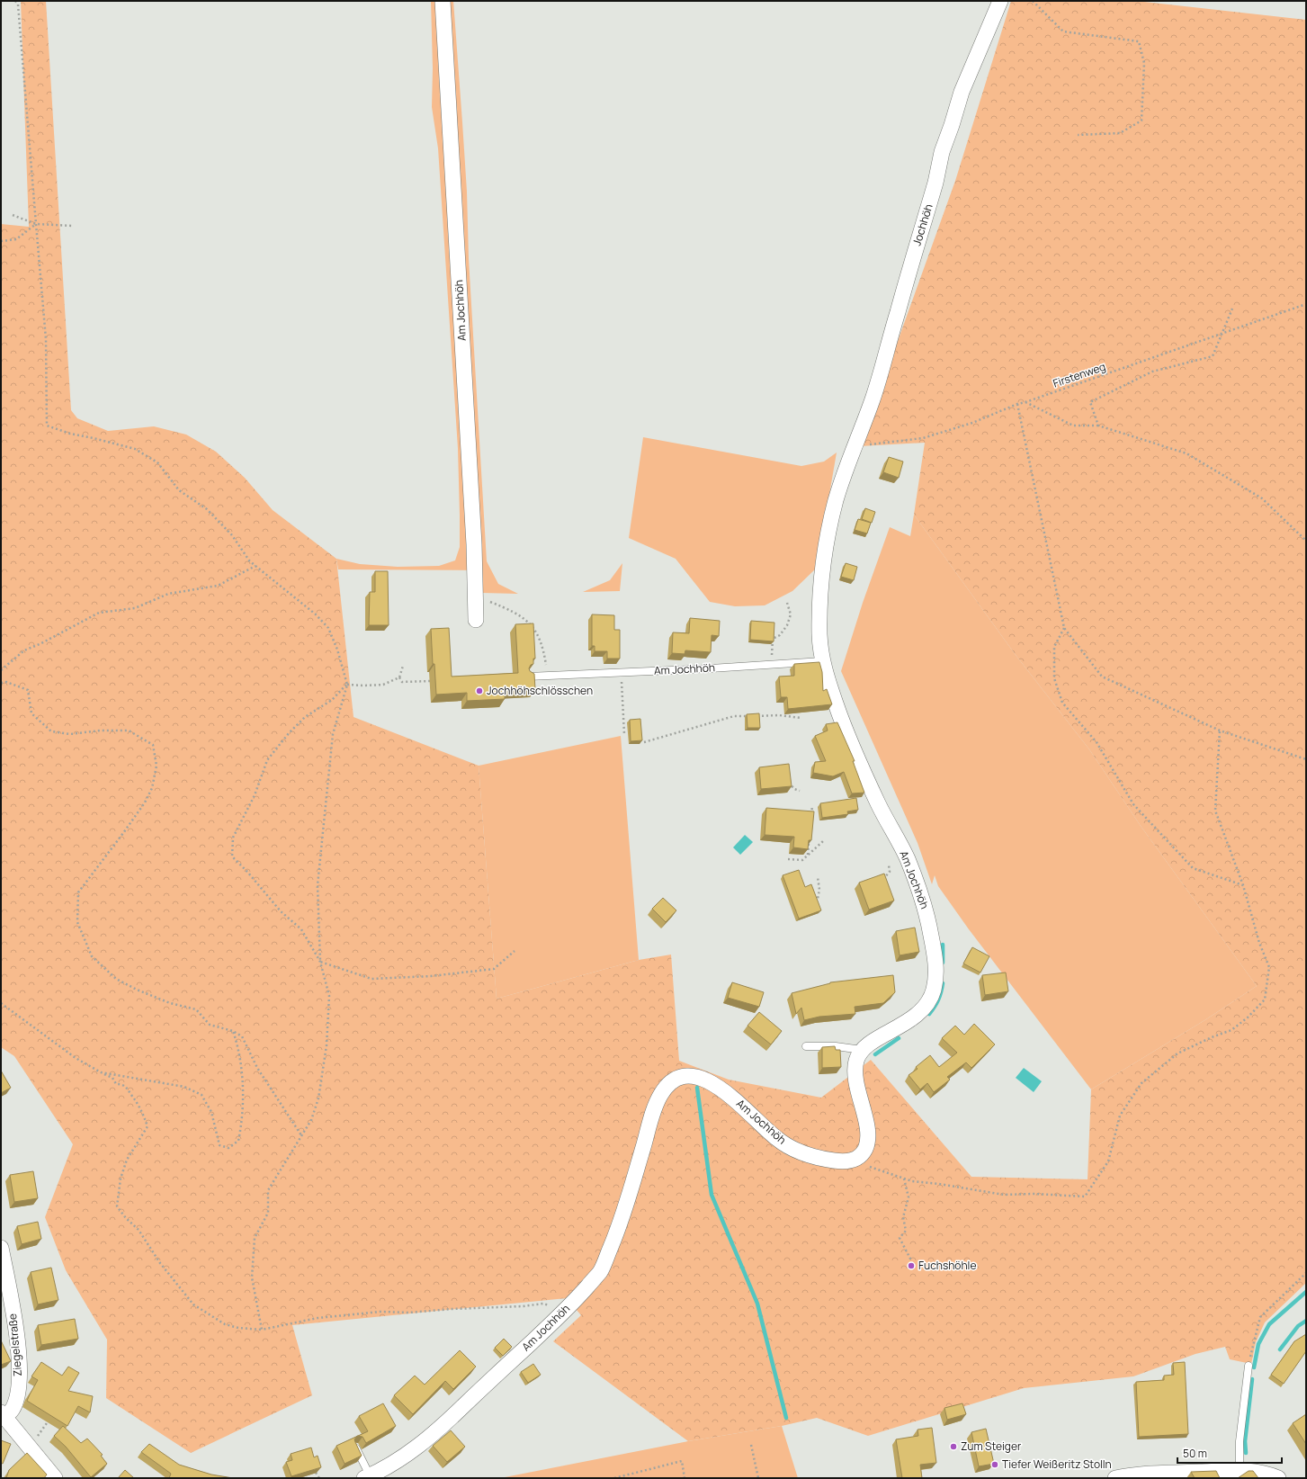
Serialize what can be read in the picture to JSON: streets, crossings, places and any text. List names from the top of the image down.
{
  "streets": {
    "street": ["Jochhöh", "Am Jochhöh", "Ziegelstraße"],
    "path": ["Firstenweg"]
  },
  "crossings": [
    ["Jochhöh", "Am Jochhöh"],
    ["Jochhöh", "Firstenweg"],
    ["Am Jochhöh", "Firstenweg"]
  ],
  "places": [
    "Jochhöhschlösschen",
    "Fuchshöhle",
    "Zum Steiger",
    "Tiefer Weißeritz Stolln"
  ],
  "scale_bar": "50 m"
}
